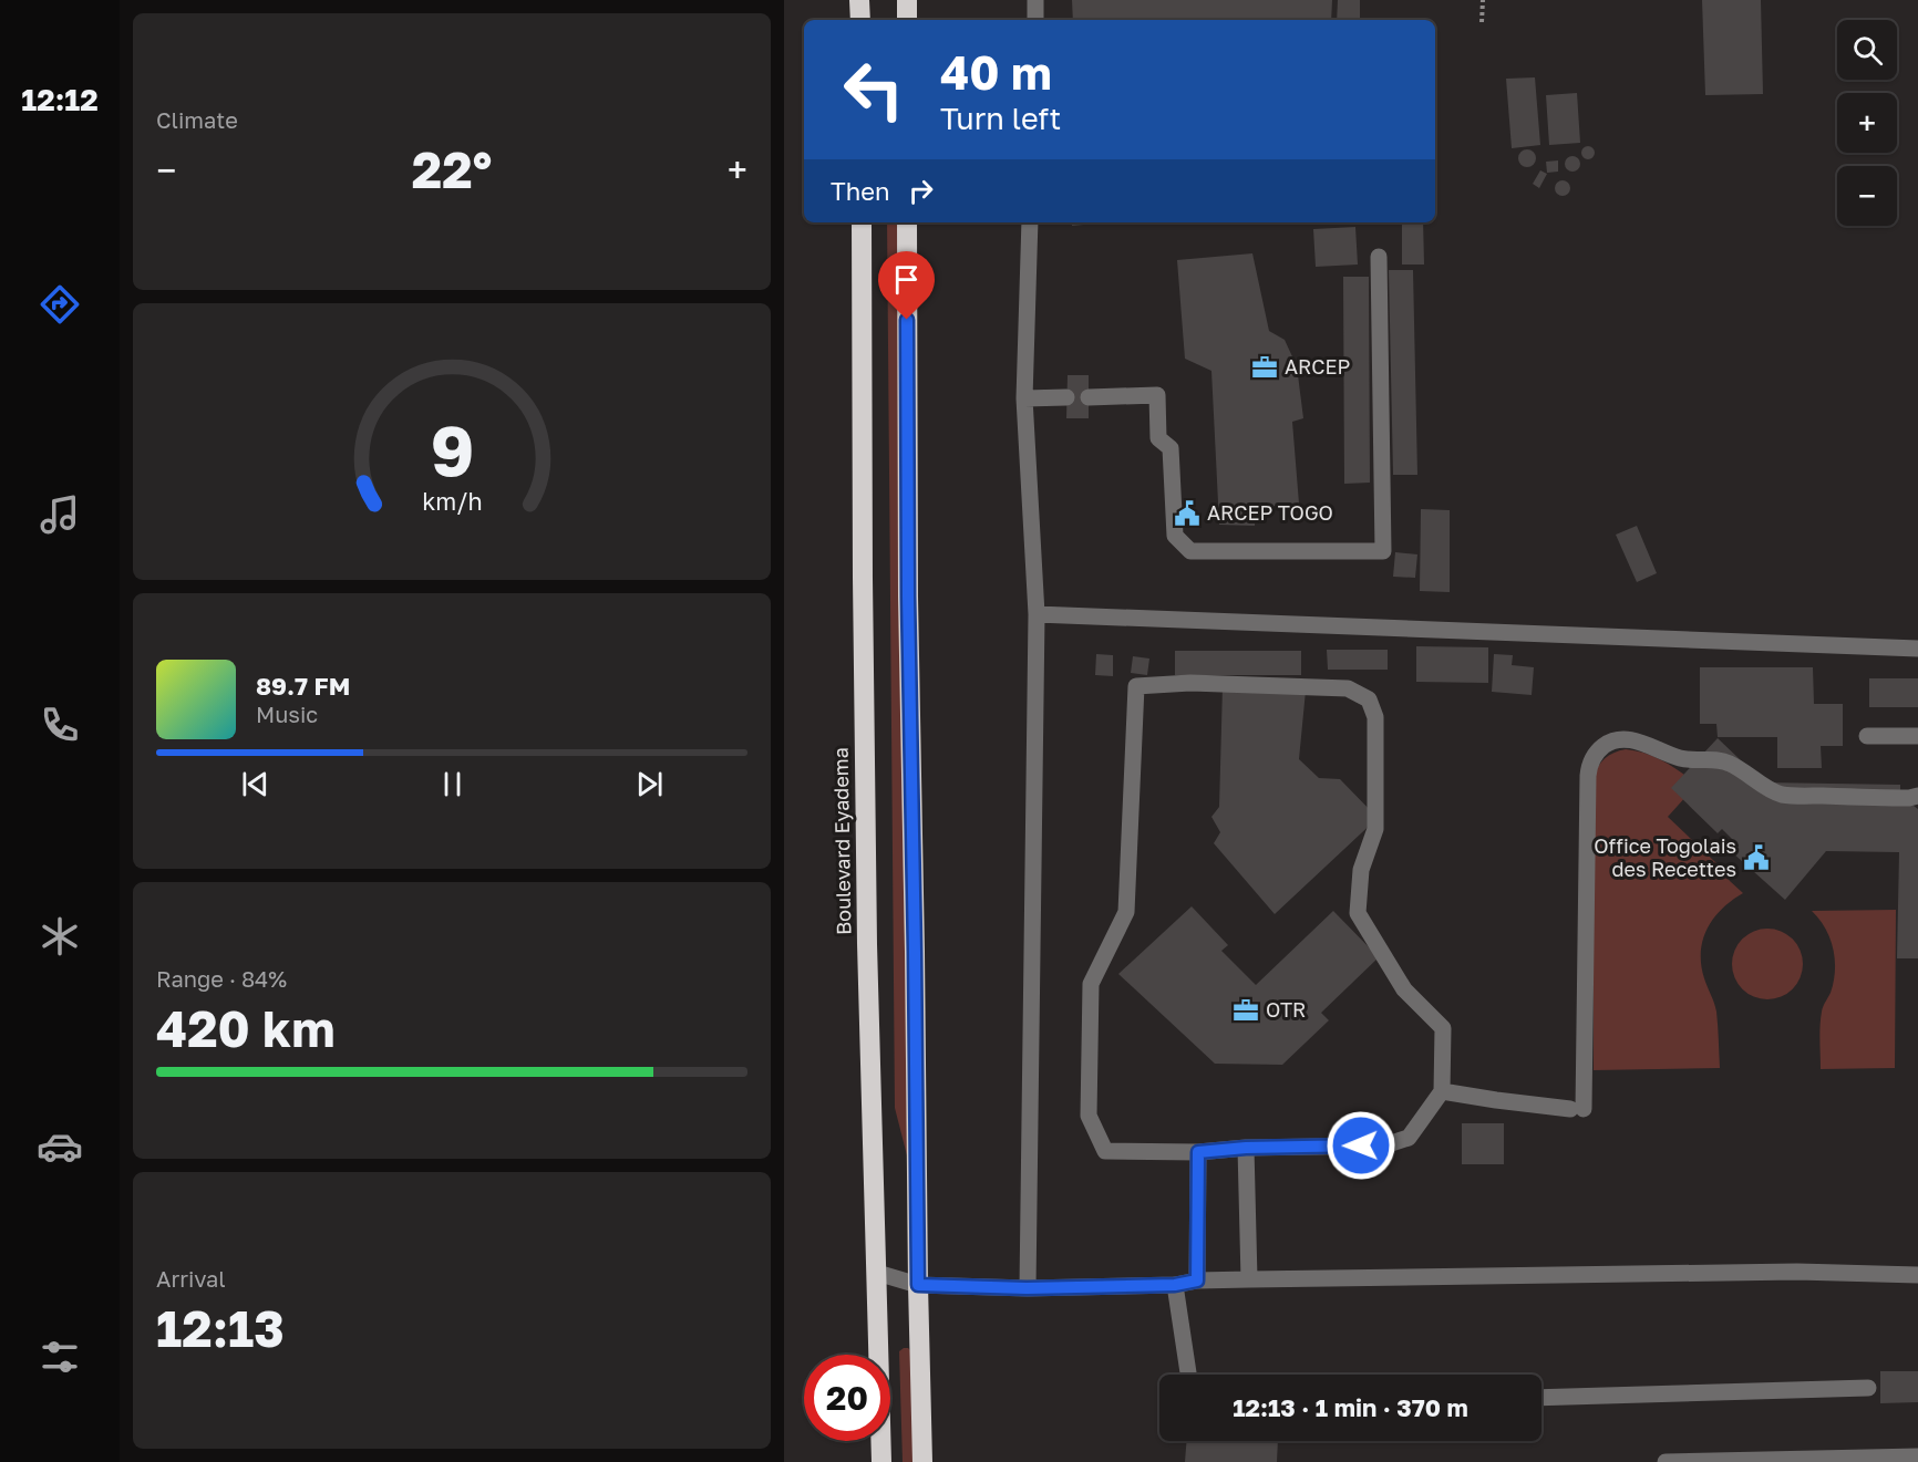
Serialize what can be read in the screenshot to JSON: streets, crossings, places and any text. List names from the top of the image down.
{
  "streets": {
    "highway": ["Boulevard Eyadema"]
  },
  "places": {
    "office": ["ARCEP", "OTR"],
    "public building": ["ARCEP TOGO", "Office Togolais des Recettes"]
  },
  "page": {
    "tabs": "12:12",
    "tile": [
      "Climate",
      ["Range · 84%", "420 km"],
      ["Arrival", "12:13"]
    ],
    "map_buttons": ["+", "−"],
    "turn": ["40 m", "Turn left"],
    "heat": ["−", "22°", "+"],
    "then": "Then",
    "song": ["89.7 FM", "Music"],
    "limit": "20",
    "trip": "12:13 · 1 min · 370 m",
    "gauge": ["9", "km/h"]
  }
}
